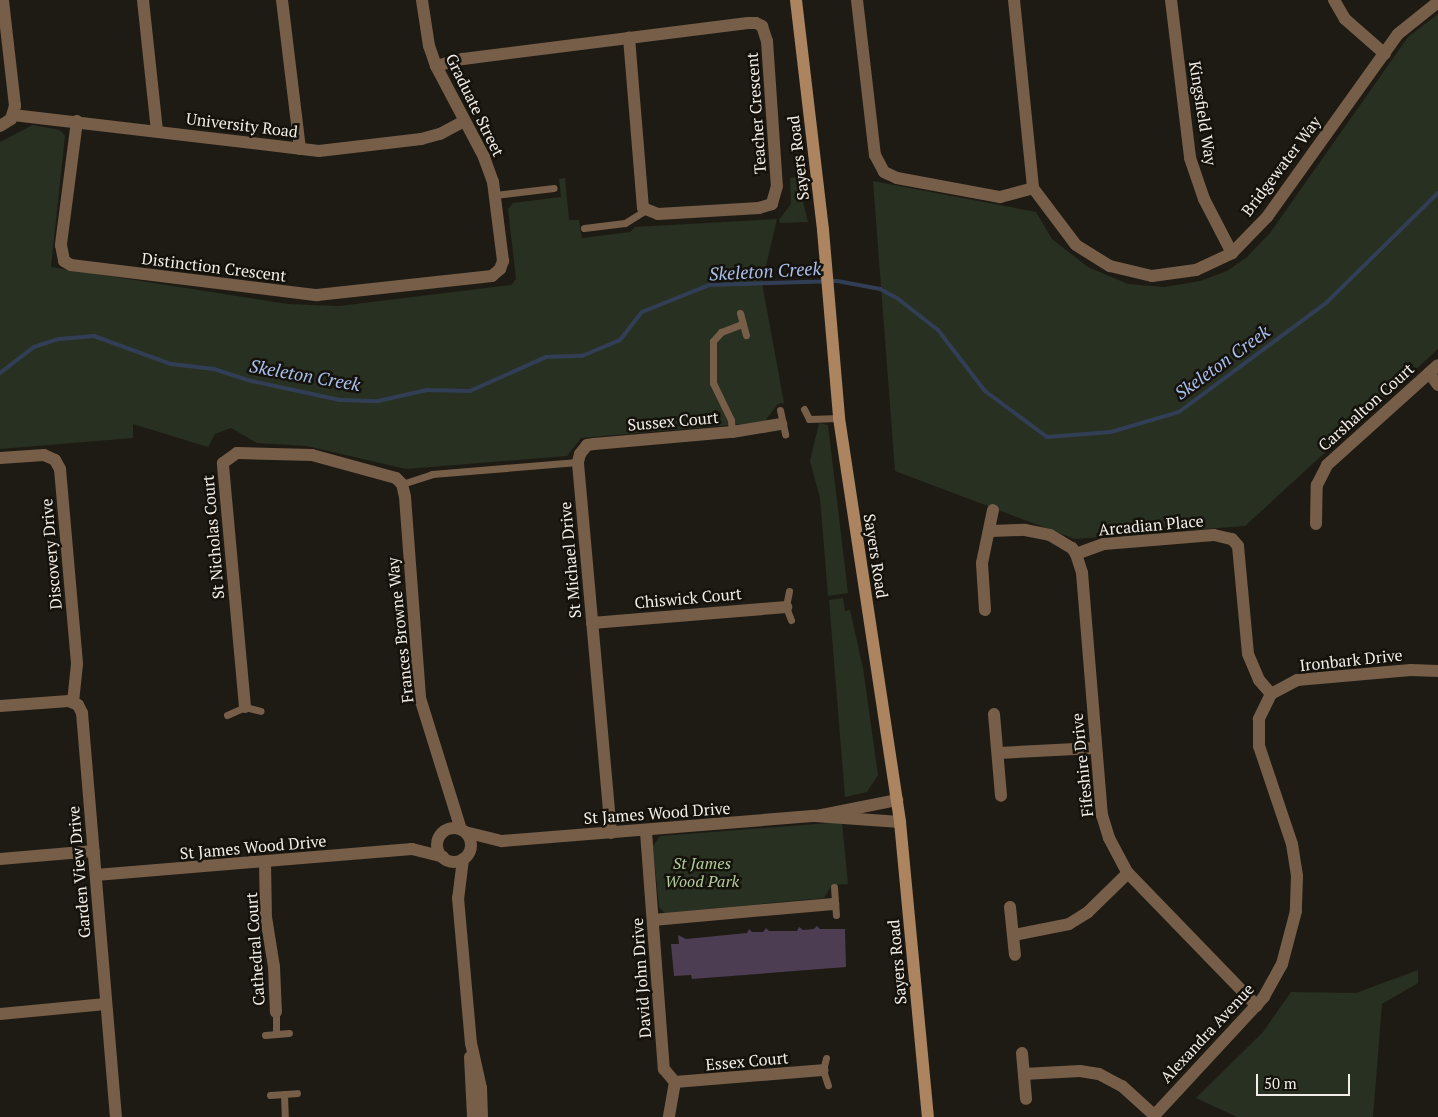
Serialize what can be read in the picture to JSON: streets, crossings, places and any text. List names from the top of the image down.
{
  "streets": {
    "main road": ["Sayers Road"],
    "street": [
      "Graduate Street",
      "Teacher Crescent",
      "Kingsfield Way",
      "University Road",
      "Bridgewater Way",
      "Distinction Crescent",
      "Carshalton Court",
      "Sussex Court",
      "Arcadian Place",
      "St Nicholas Court",
      "Discovery Drive",
      "St Michael Drive",
      "Chiswick Court",
      "Frances Browne Way",
      "Ironbark Drive",
      "Fifeshire Drive",
      "St James Wood Drive",
      "Garden View Drive",
      "Cathedral Court",
      "David John Drive",
      "Alexandra Avenue",
      "Essex Court"
    ]
  },
  "crossings": [
    ["Graduate Street", "Teacher Crescent"],
    ["Graduate Street", "University Road"],
    ["Graduate Street", "Distinction Crescent"],
    ["Kingsfield Way", "Bridgewater Way"],
    ["University Road", "Distinction Crescent"],
    ["Sayers Road", "St James Wood Drive"],
    ["Sussex Court", "St Michael Drive"],
    ["Arcadian Place", "Ironbark Drive"],
    ["Arcadian Place", "Fifeshire Drive"],
    ["Arcadian Place", "Alexandra Avenue"],
    ["St Nicholas Court", "Frances Browne Way"],
    ["Discovery Drive", "Garden View Drive"],
    ["St Michael Drive", "Chiswick Court"],
    ["St Michael Drive", "St James Wood Drive"],
    ["Frances Browne Way", "St James Wood Drive"],
    ["Ironbark Drive", "Alexandra Avenue"],
    ["Fifeshire Drive", "Alexandra Avenue"],
    ["St James Wood Drive", "Garden View Drive"],
    ["St James Wood Drive", "Cathedral Court"],
    ["St James Wood Drive", "David John Drive"],
    ["David John Drive", "Essex Court"]
  ],
  "water": ["Skeleton Creek"],
  "parks": ["St James Wood Park"],
  "scale_bar": "50 m"
}
